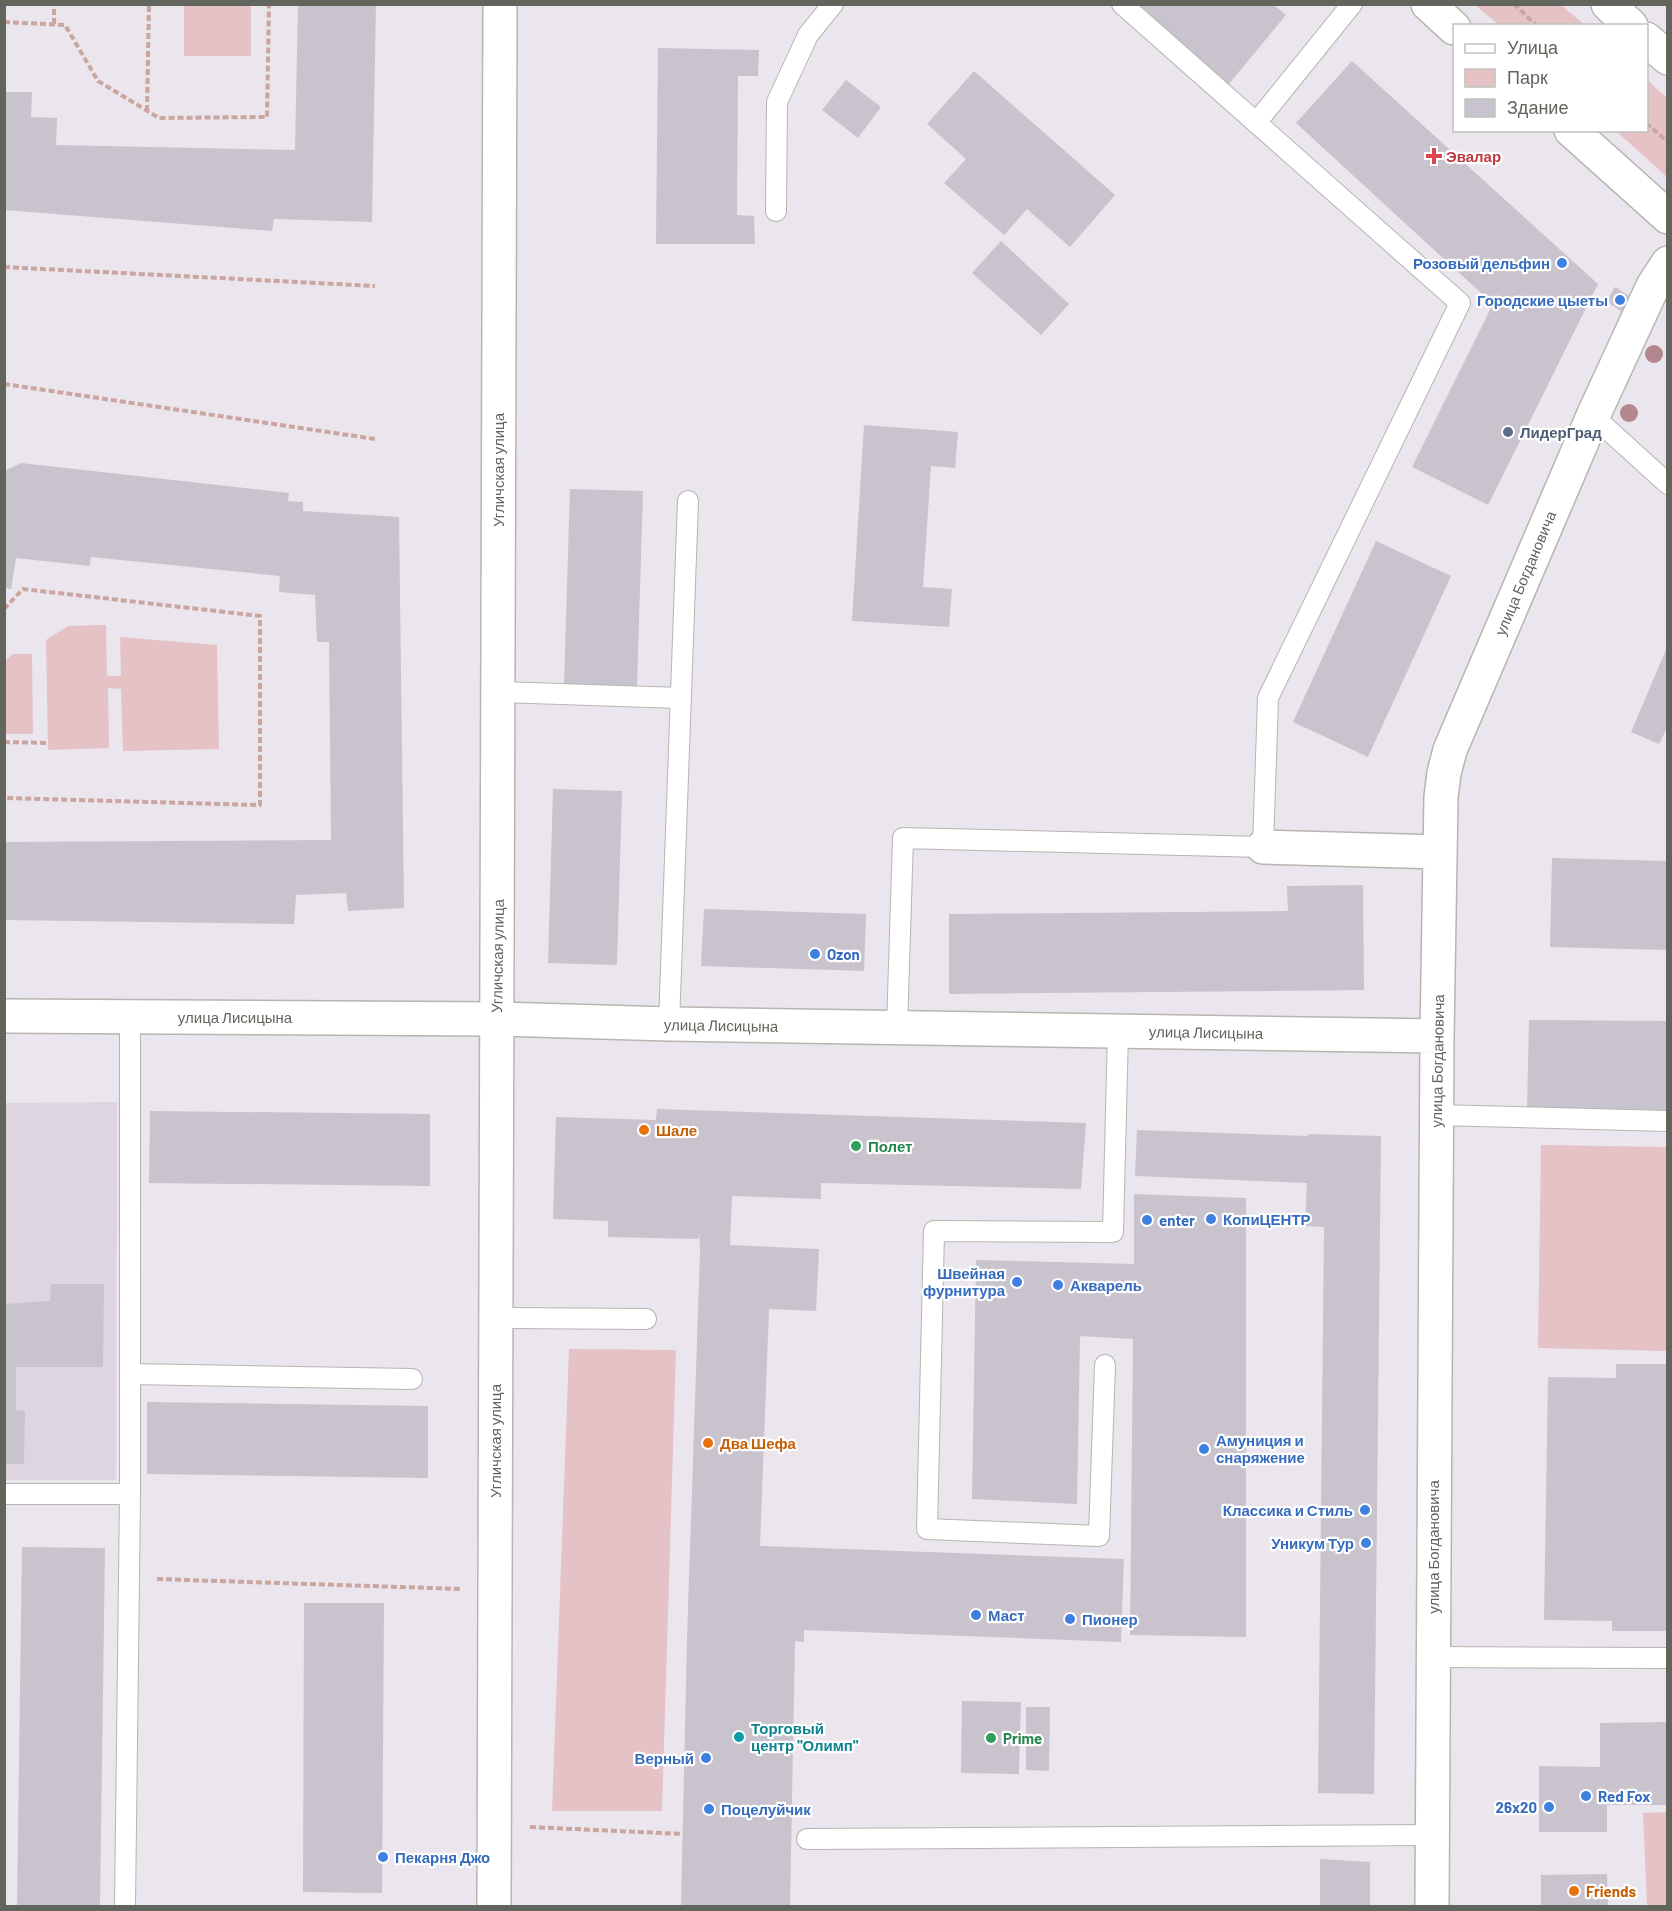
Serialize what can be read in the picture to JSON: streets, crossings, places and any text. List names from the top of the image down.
{
  "streets": {
    "street": ["Угличская улица", "улица Богдановича", "улица Лисицына"]
  },
  "crossings": [
    ["Угличская улица", "улица Лисицына"],
    ["улица Богдановича", "улица Лисицына"]
  ],
  "places": {
    "health": ["Эвалар"],
    "other": [
      "Розовый дельфин",
      "Городские цыеты",
      "ЛидерГрад",
      "Ozon",
      "Шале",
      "Полет",
      "КопиЦЕНТР",
      "enter",
      "Швейная фурнитура",
      "Акварель",
      "Два Шефа",
      "Амуниция и снаряжение",
      "Классика и Стиль",
      "Уникум Тур",
      "Маст",
      "Пионер",
      "Торговый центр \"Олимп\"",
      "Prime",
      "Верный",
      "Red Fox",
      "26x20",
      "Поцелуйчик",
      "Пекарня Джо",
      "Friends"
    ]
  },
  "legend": ["Улица", "Парк", "Здание"]
}
